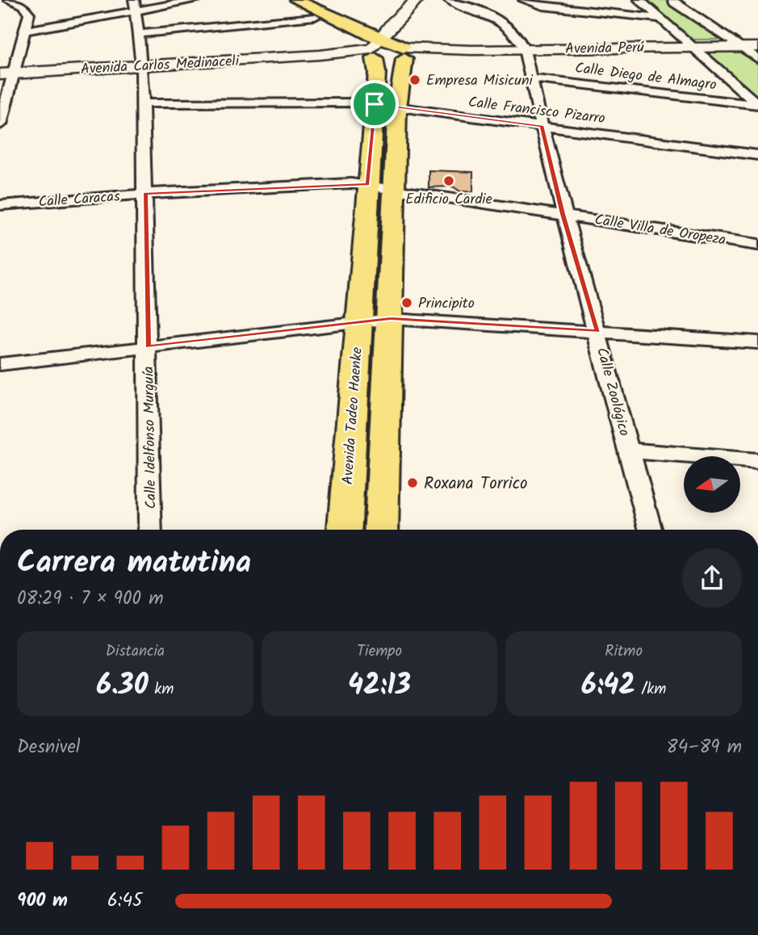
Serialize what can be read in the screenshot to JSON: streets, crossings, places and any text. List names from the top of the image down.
{
  "streets": {
    "main road": ["Avenida Perú", "Avenida Carlos Medinaceli", "Avenida Tadeo Haenke"],
    "street": [
      "Calle Diego de Almagro",
      "Calle Francisco Pizarro",
      "Calle Caracas",
      "Calle Villa de Oropeza",
      "Calle Zoológico",
      "Calle Idelfonso Murguía"
    ]
  },
  "crossings": [
    ["Avenida Perú", "Calle Zoológico"],
    ["Avenida Perú", "Avenida Tadeo Haenke"],
    ["Avenida Carlos Medinaceli", "Avenida Tadeo Haenke"],
    ["Avenida Carlos Medinaceli", "Calle Idelfonso Murguía"],
    ["Calle Diego de Almagro", "Calle Zoológico"],
    ["Calle Francisco Pizarro", "Calle Zoológico"],
    ["Calle Francisco Pizarro", "Avenida Tadeo Haenke"],
    ["Calle Francisco Pizarro", "Calle Idelfonso Murguía"],
    ["Calle Caracas", "Calle Villa de Oropeza"],
    ["Calle Caracas", "Avenida Tadeo Haenke"],
    ["Calle Caracas", "Calle Idelfonso Murguía"],
    ["Calle Villa de Oropeza", "Calle Zoológico"],
    ["Calle Villa de Oropeza", "Avenida Tadeo Haenke"]
  ],
  "places": [
    "Empresa Misicuni",
    "Edificio Cardie",
    "Principito",
    "Roxana Torrico"
  ],
  "north": "left",
  "page": {
    "heading": ["Carrera matutina", "08:29 · 7 × 900 m"],
    "stats": [
      ["Distancia", "6.30 km"],
      ["Tiempo", "42:13"],
      ["Ritmo", "6:42 /km"]
    ],
    "chart": ["Desnivel", "84–89 m"],
    "list": [
      {
        "name": "900 m",
        "note": "6:45"
      }
    ]
  }
}
